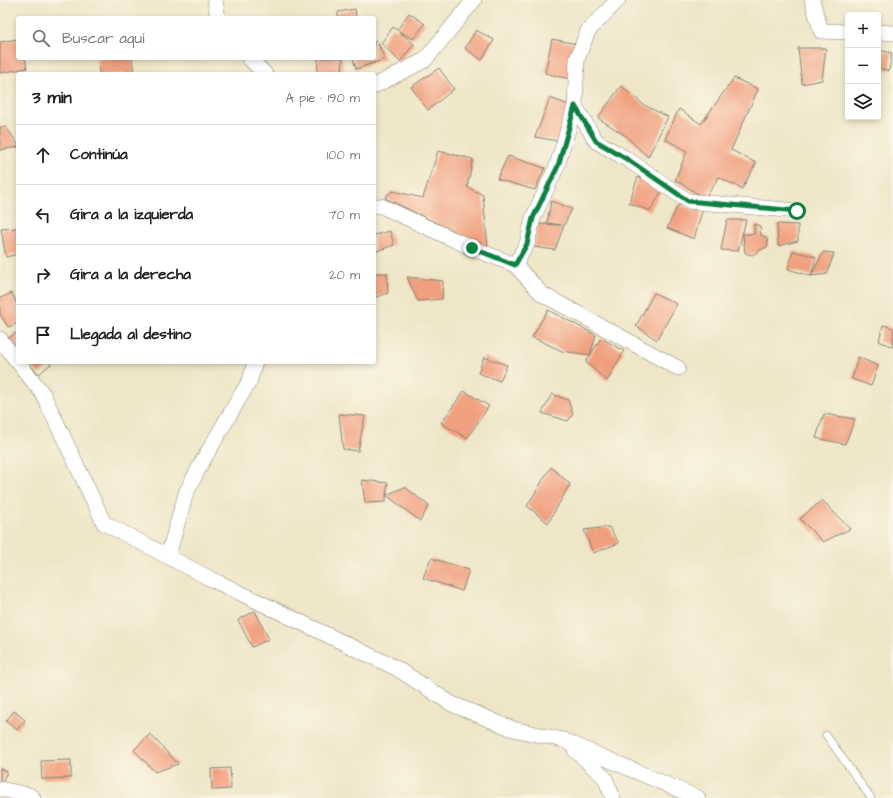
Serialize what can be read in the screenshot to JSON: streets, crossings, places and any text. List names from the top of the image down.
{
  "page": {
    "map_buttons": ["+", "−"],
    "search": "Buscar aquí",
    "heading": ["3 min", "A pie · 190 m"],
    "list": [
      ["Continúa", "100 m"],
      ["Gira a la izquierda", "70 m"],
      ["Gira a la derecha", "20 m"],
      "Llegada al destino"
    ]
  }
}
